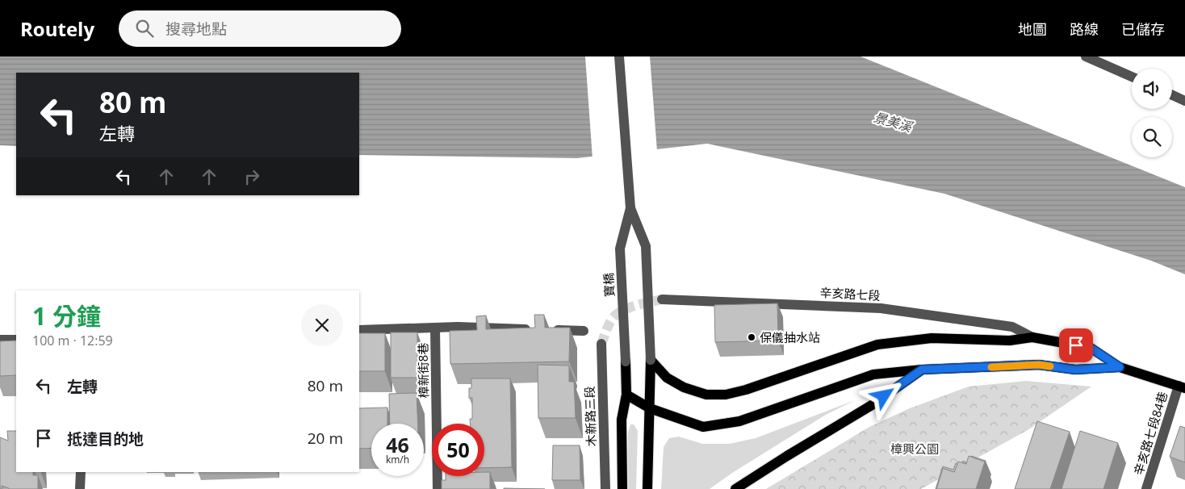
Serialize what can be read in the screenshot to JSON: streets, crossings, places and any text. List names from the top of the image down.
{
  "streets": {
    "street": [
      "寶橋",
      "辛亥路七段",
      "樟新街8巷",
      "木新路三段",
      "辛亥路七段84巷"
    ]
  },
  "water": ["景美溪"],
  "parks": ["樟興公園"],
  "places": ["保儀抽水站"],
  "page": {
    "header": "Routely",
    "search": "搜尋地點",
    "nav": ["地圖", "路線", "已儲存"],
    "turn": ["80 m", "左轉"],
    "heading": ["1 分鐘", "100 m · 12:59"],
    "list": [
      {
        "name": "左轉",
        "value": "80 m"
      },
      {
        "name": "抵達目的地",
        "value": "20 m"
      }
    ],
    "speed": "46 km/h",
    "limit": "50"
  }
}
